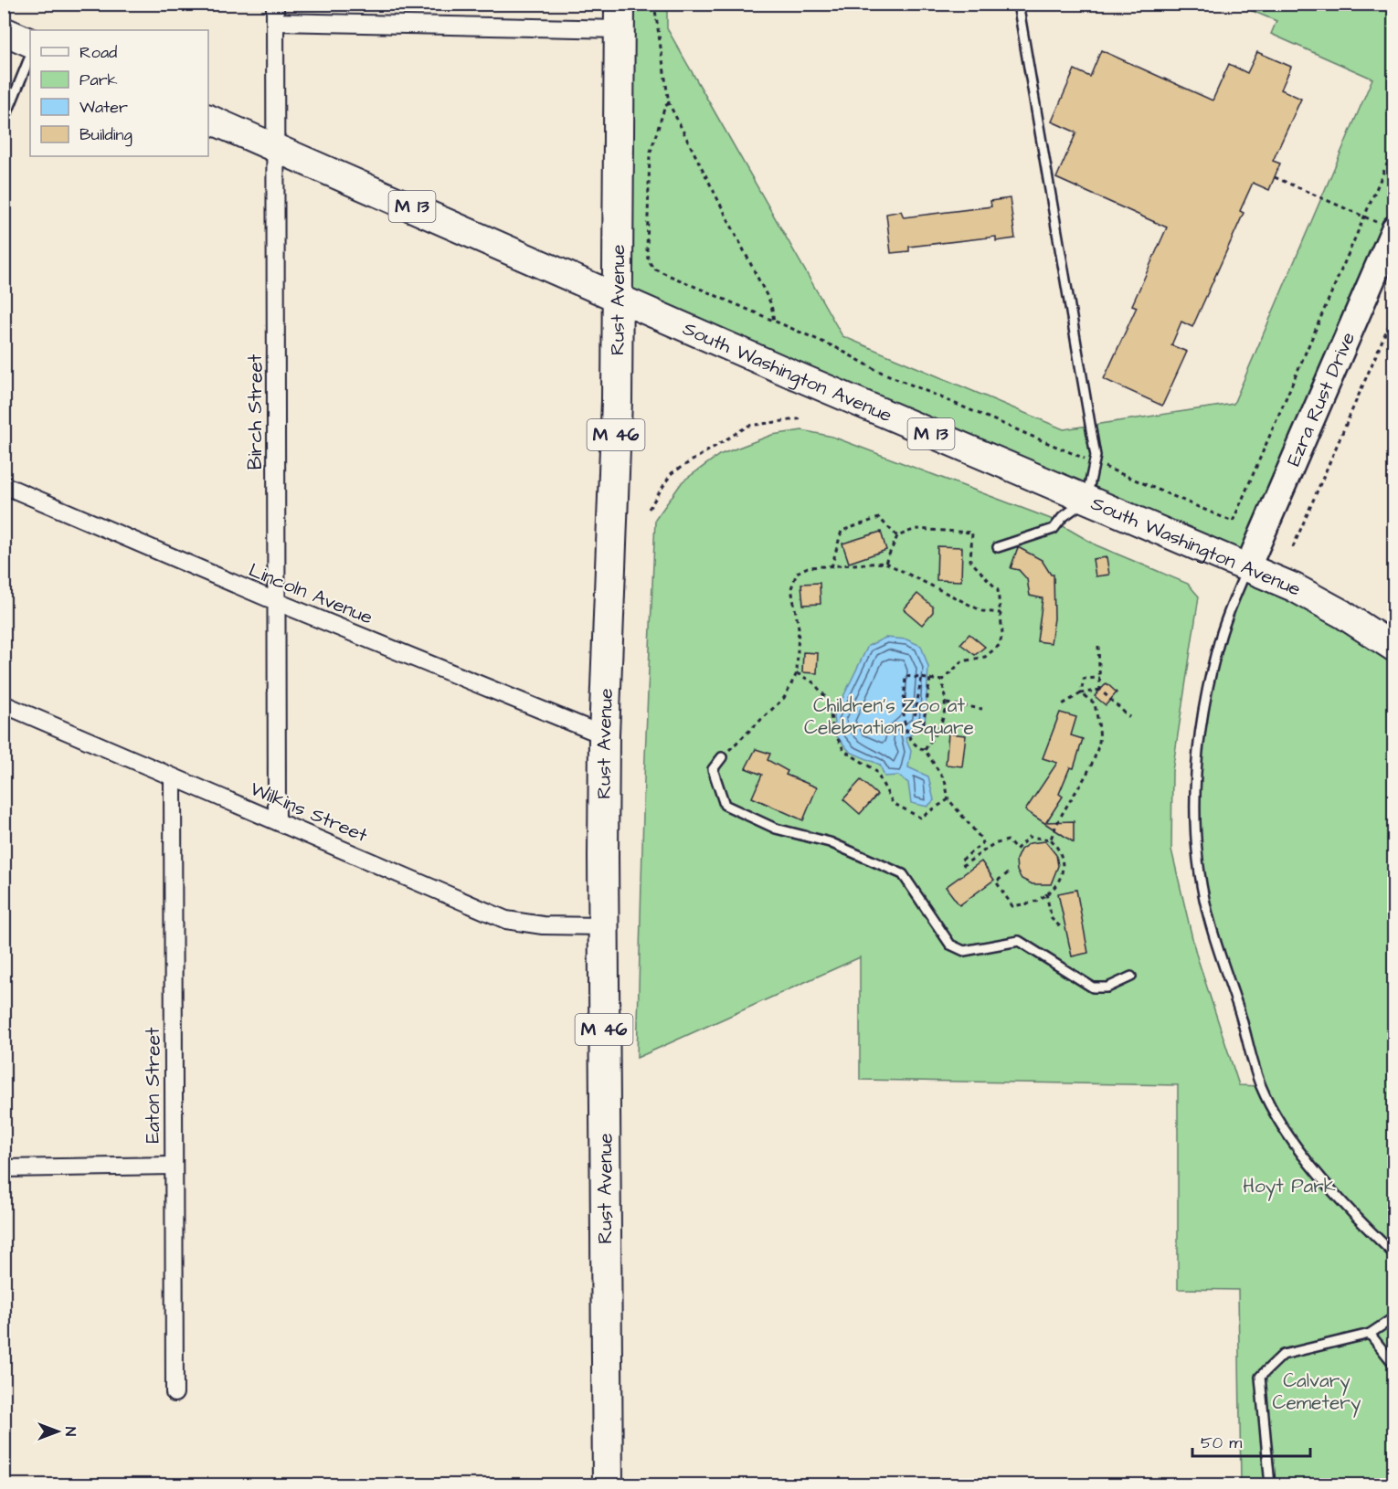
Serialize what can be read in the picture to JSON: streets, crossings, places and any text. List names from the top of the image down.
{
  "streets": {
    "highway": ["Rust Avenue", "M 46"],
    "main road": ["M 13", "South Washington Avenue", "Ezra Rust Drive"],
    "street": [
      "Birch Street",
      "Lincoln Avenue",
      "Wilkins Street",
      "Eaton Street"
    ]
  },
  "crossings": [
    ["Rust Avenue", "South Washington Avenue"],
    ["Rust Avenue", "Lincoln Avenue"],
    ["Rust Avenue", "Wilkins Street"],
    ["South Washington Avenue", "Ezra Rust Drive"],
    ["South Washington Avenue", "Birch Street"],
    ["Birch Street", "Lincoln Avenue"],
    ["Birch Street", "Wilkins Street"],
    ["Wilkins Street", "Eaton Street"]
  ],
  "parks": ["Children's Zoo at Celebration Square", "Hoyt Park", "Calvary Cemetery"],
  "legend": [
    "Road",
    "Park",
    "Water",
    "Building"
  ],
  "scale_bar": "50 m",
  "north": "right"
}
